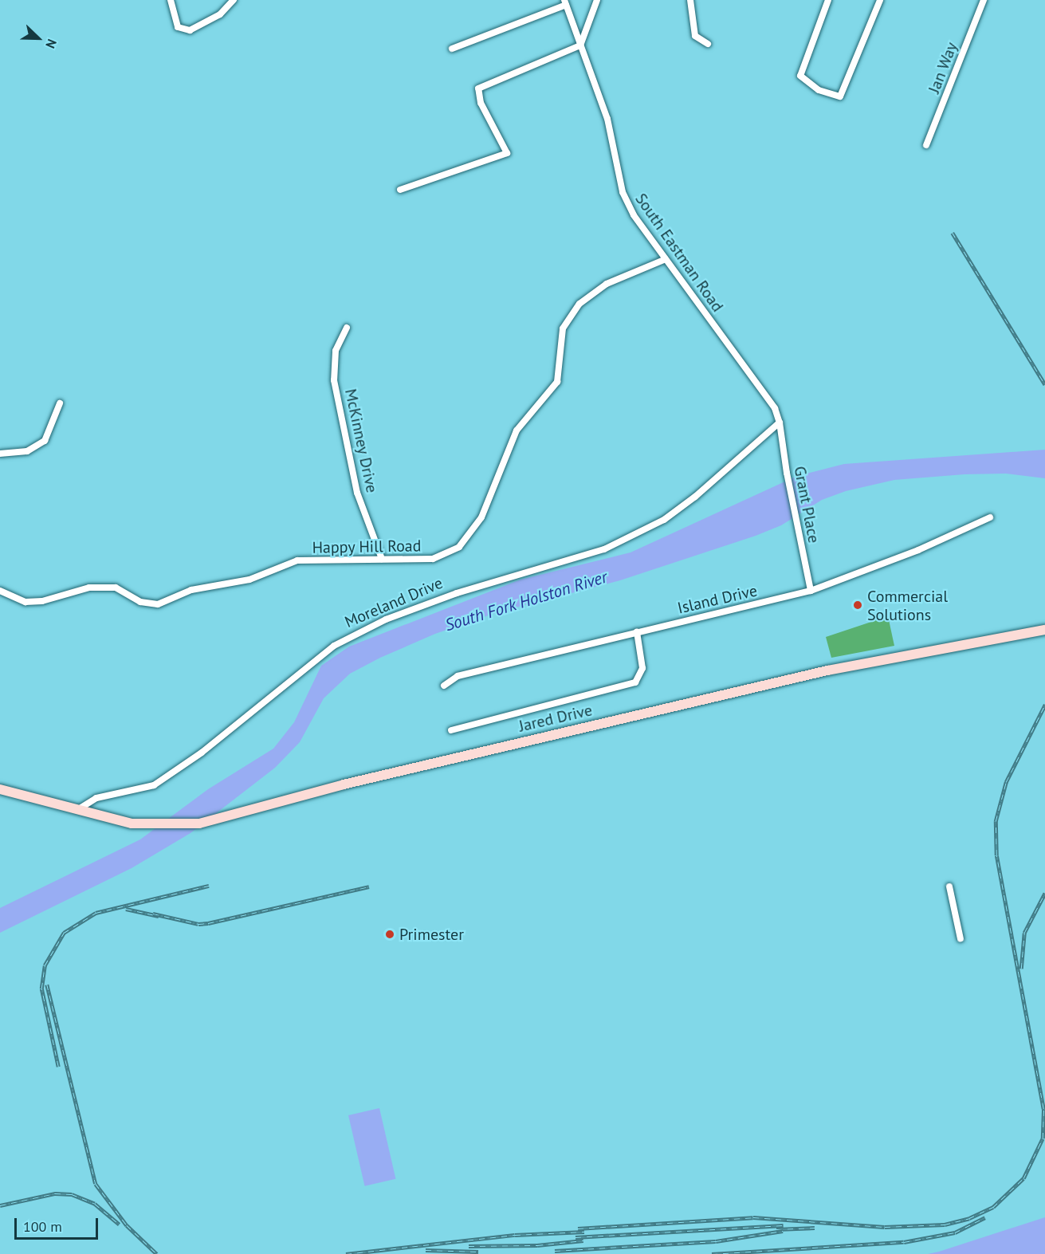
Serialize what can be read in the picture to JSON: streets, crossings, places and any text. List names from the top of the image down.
{
  "streets": {
    "main road": ["Jared Drive"],
    "street": [
      "Jan Way",
      "South Eastman Road",
      "McKinney Drive",
      "Grant Place",
      "Happy Hill Road",
      "Island Drive",
      "Moreland Drive"
    ]
  },
  "crossings": [
    ["South Eastman Road", "Grant Place"],
    ["South Eastman Road", "Happy Hill Road"],
    ["South Eastman Road", "Moreland Drive"],
    ["McKinney Drive", "Happy Hill Road"],
    ["Grant Place", "Island Drive"],
    ["Grant Place", "Moreland Drive"],
    ["Moreland Drive", "Jared Drive"]
  ],
  "water": ["South Fork Holston River"],
  "places": ["Commercial Solutions", "Primester"],
  "scale_bar": "100 m",
  "north": "bottom right"
}
